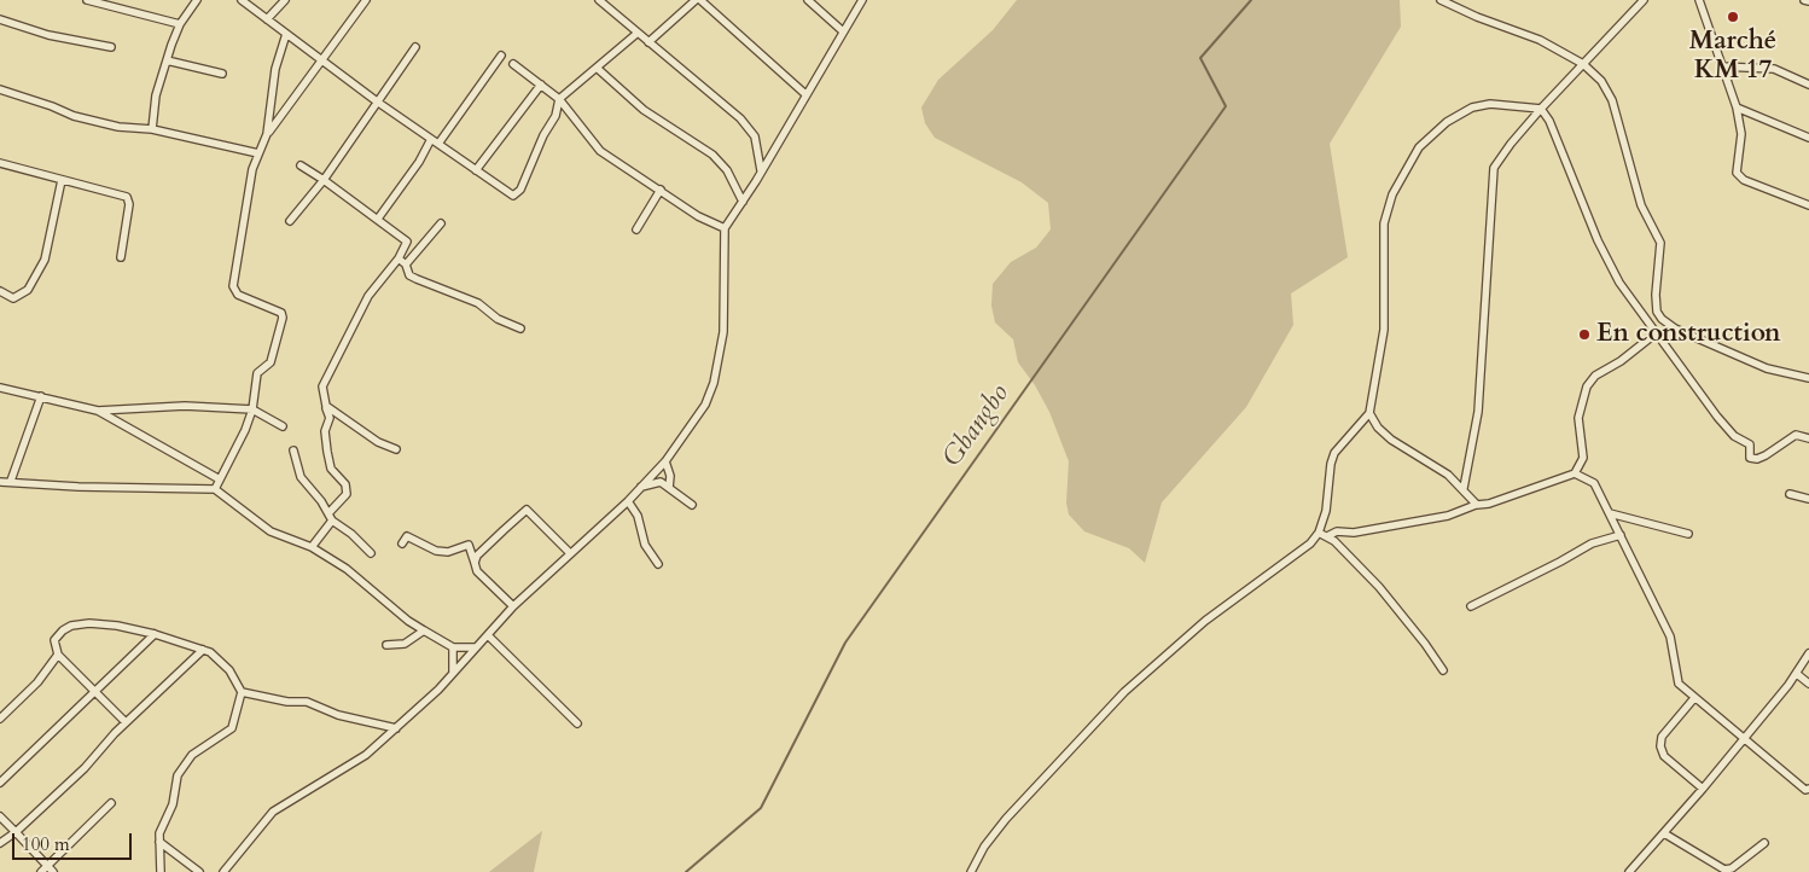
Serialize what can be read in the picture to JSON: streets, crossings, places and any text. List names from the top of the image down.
{
  "water": ["Gbangbo"],
  "places": ["Marché KM 17", "En construction"],
  "scale_bar": "100 m"
}
